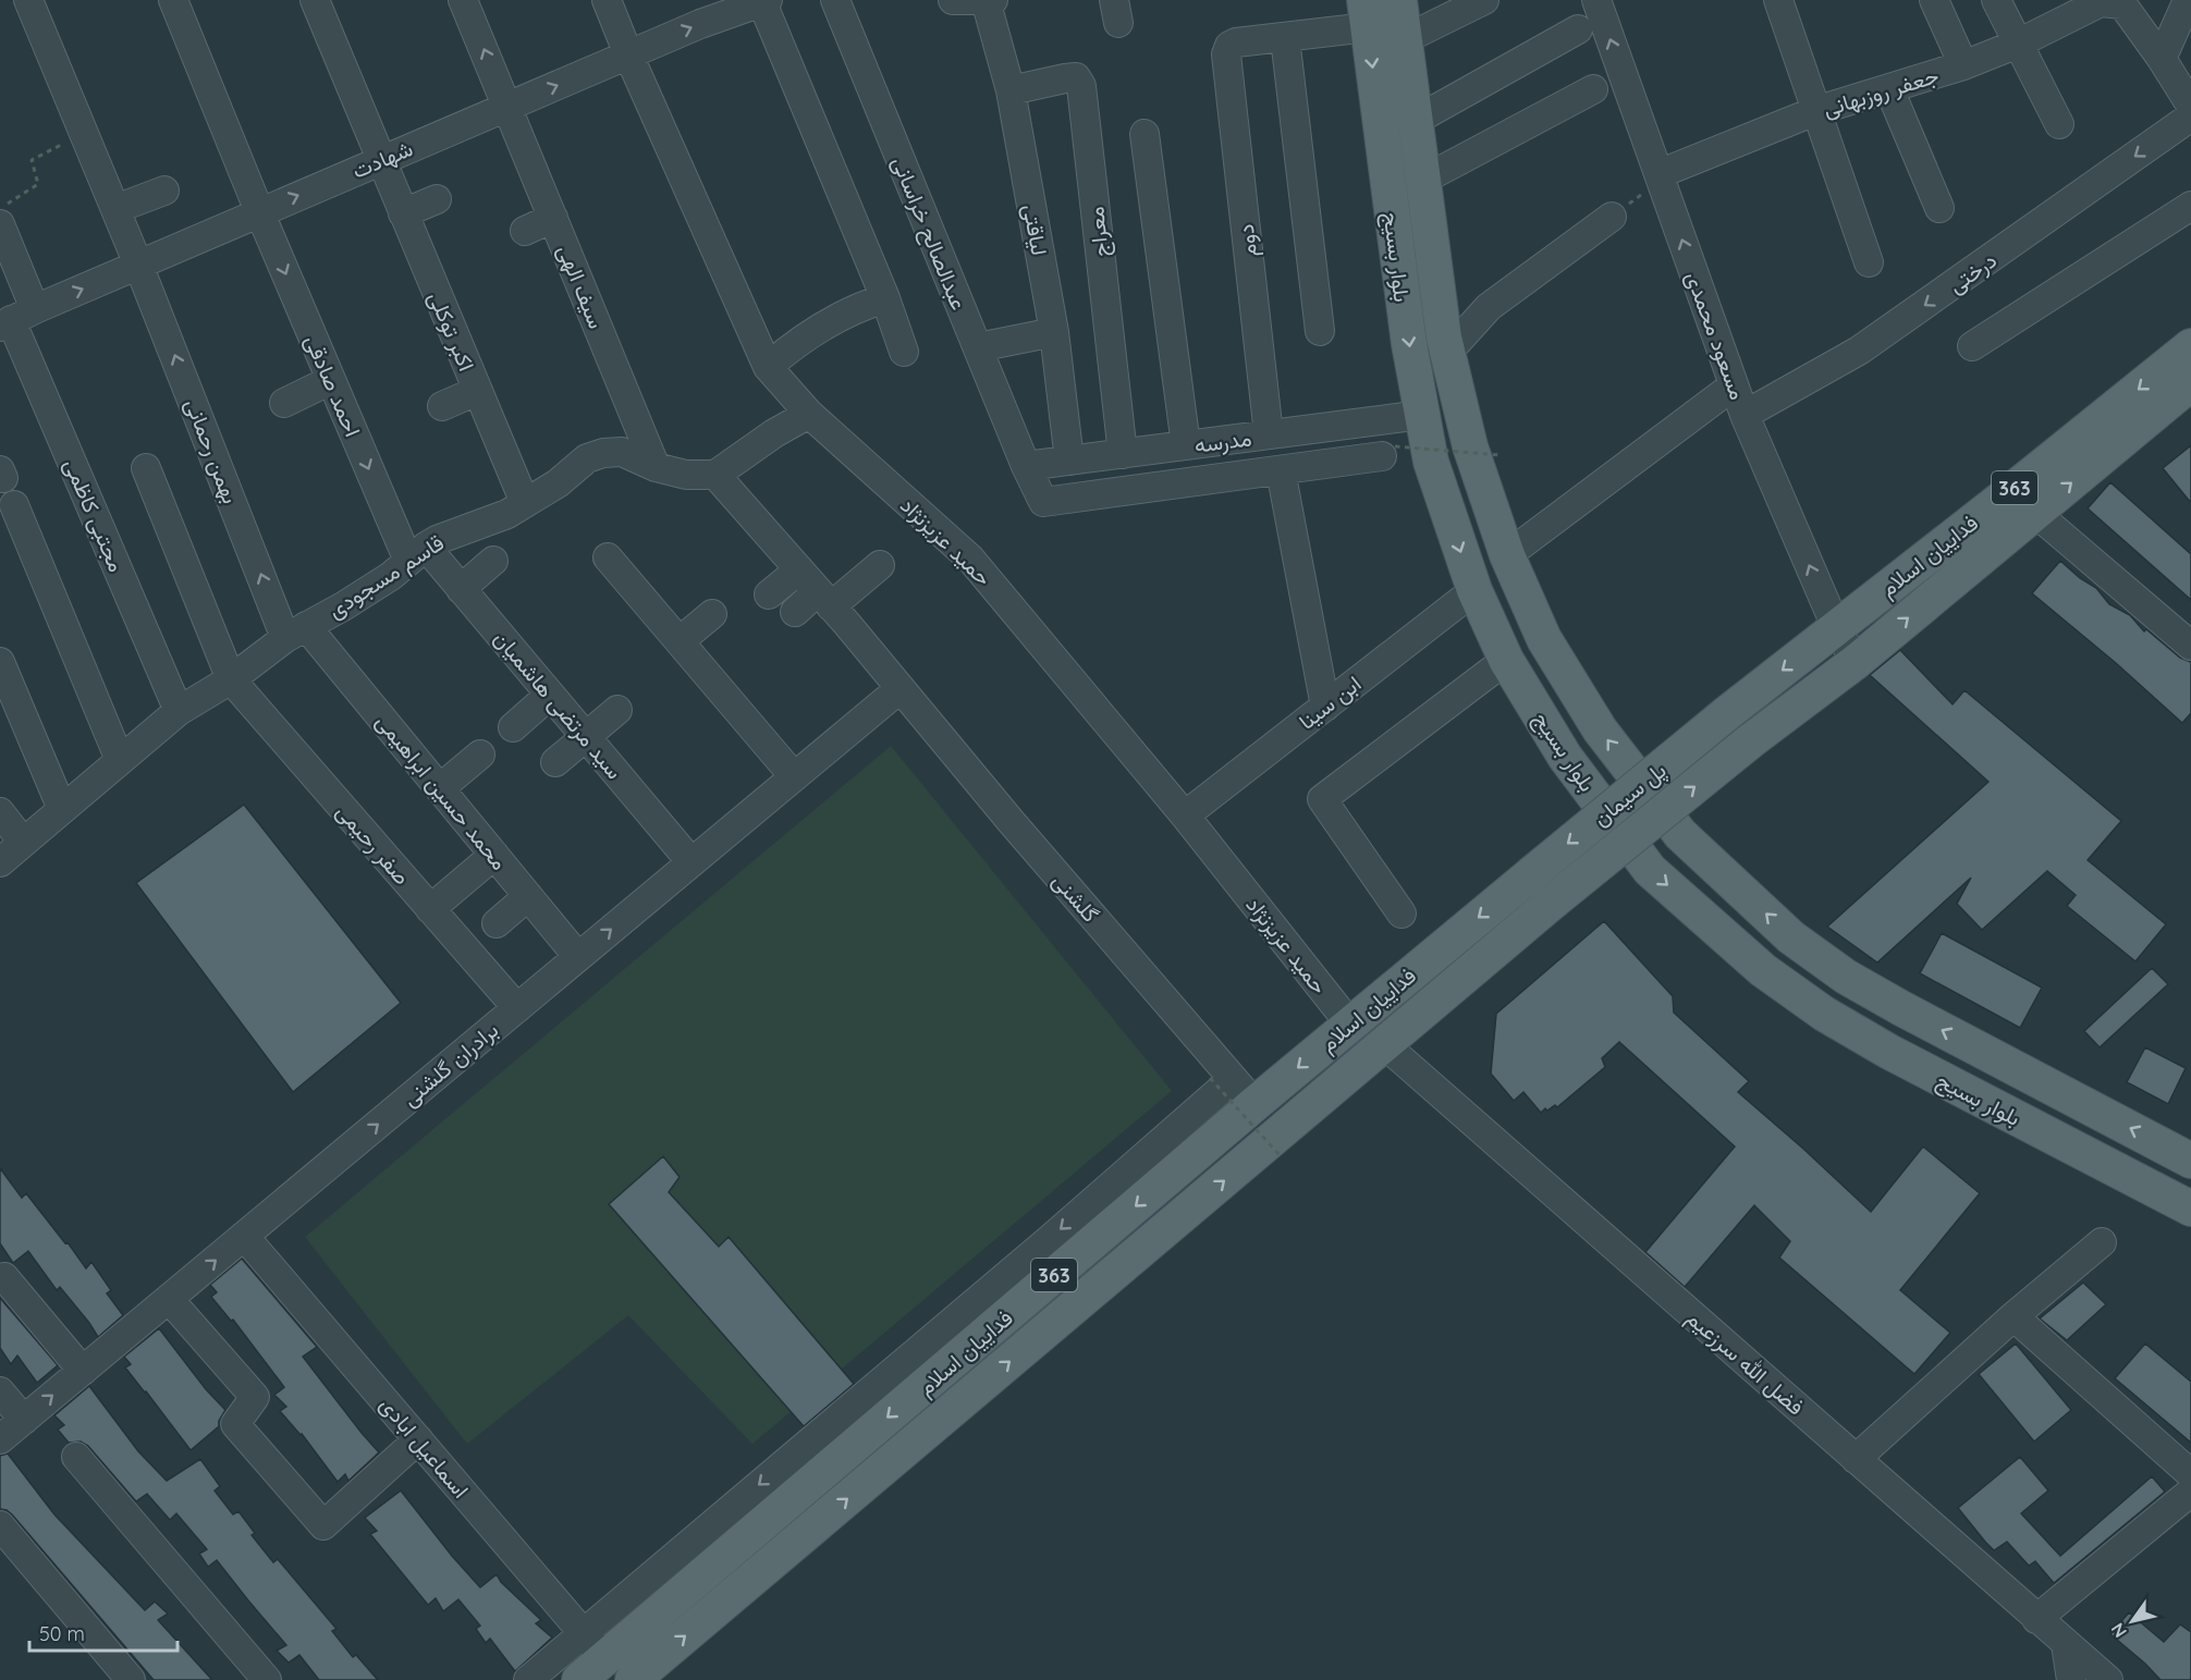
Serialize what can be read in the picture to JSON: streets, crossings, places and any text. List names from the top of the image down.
{
  "streets": {
    "main road": [
      "بلوار بسیج",
      "363",
      "فداییان اسلام",
      "پل سیمان"
    ],
    "street": [
      "جعفر روزبهانی",
      "شهادت",
      "لیاقتی",
      "معراج",
      "عبدالصالح خراسانی",
      "دوم",
      "درختی",
      "سیف الهی",
      "اکبر توکلی",
      "مسعود محمدی",
      "احمد صادقی",
      "مدرسه",
      "بهمن رحمانی",
      "مجتبی کاظمی",
      "حمید عزیزنژاد",
      "قاسم مسجودی",
      "ابن سینا",
      "سید مرتضی هاشمیان",
      "محمد حسین ابراهیمی",
      "صفر رحیمی",
      "گلشنی",
      "برادران گلشنی",
      "فضل الله سرزعیم",
      "اسماعیل ابادی"
    ]
  },
  "crossings": [
    ["جعفر روزبهانی", "مسعود محمدی"],
    ["شهادت", "سیف الهی"],
    ["شهادت", "اکبر توکلی"],
    ["شهادت", "احمد صادقی"],
    ["شهادت", "بهمن رحمانی"],
    ["شهادت", "مجتبی کاظمی"],
    ["شهادت", "حمید عزیزنژاد"],
    ["لیاقتی", "معراج"],
    ["لیاقتی", "مدرسه"],
    ["معراج", "مدرسه"],
    ["عبدالصالح خراسانی", "مدرسه"],
    ["دوم", "مدرسه"],
    ["بلوار بسیج", "مدرسه"],
    ["بلوار بسیج", "ابن سینا"],
    ["درختی", "مسعود محمدی"],
    ["سیف الهی", "قاسم مسجودی"],
    ["اکبر توکلی", "قاسم مسجودی"],
    ["مسعود محمدی", "فداییان اسلام"],
    ["احمد صادقی", "قاسم مسجودی"],
    ["احمد صادقی", "سید مرتضی هاشمیان"],
    ["بهمن رحمانی", "قاسم مسجودی"],
    ["بهمن رحمانی", "محمد حسین ابراهیمی"],
    ["مجتبی کاظمی", "قاسم مسجودی"],
    ["حمید عزیزنژاد", "فداییان اسلام"],
    ["حمید عزیزنژاد", "ابن سینا"],
    ["فداییان اسلام", "پل سیمان"],
    ["فداییان اسلام", "گلشنی"],
    ["فداییان اسلام", "فضل الله سرزعیم"],
    ["فداییان اسلام", "اسماعیل ابادی"],
    ["قاسم مسجودی", "سید مرتضی هاشمیان"],
    ["قاسم مسجودی", "محمد حسین ابراهیمی"],
    ["قاسم مسجودی", "صفر رحیمی"],
    ["قاسم مسجودی", "گلشنی"],
    ["سید مرتضی هاشمیان", "برادران گلشنی"],
    ["محمد حسین ابراهیمی", "برادران گلشنی"],
    ["صفر رحیمی", "برادران گلشنی"],
    ["گلشنی", "برادران گلشنی"],
    ["برادران گلشنی", "اسماعیل ابادی"]
  ],
  "one_way": ["شهادت", "احمد صادقی", "برادران گلشنی"],
  "scale_bar": "50 m",
  "north": "bottom left"
}
